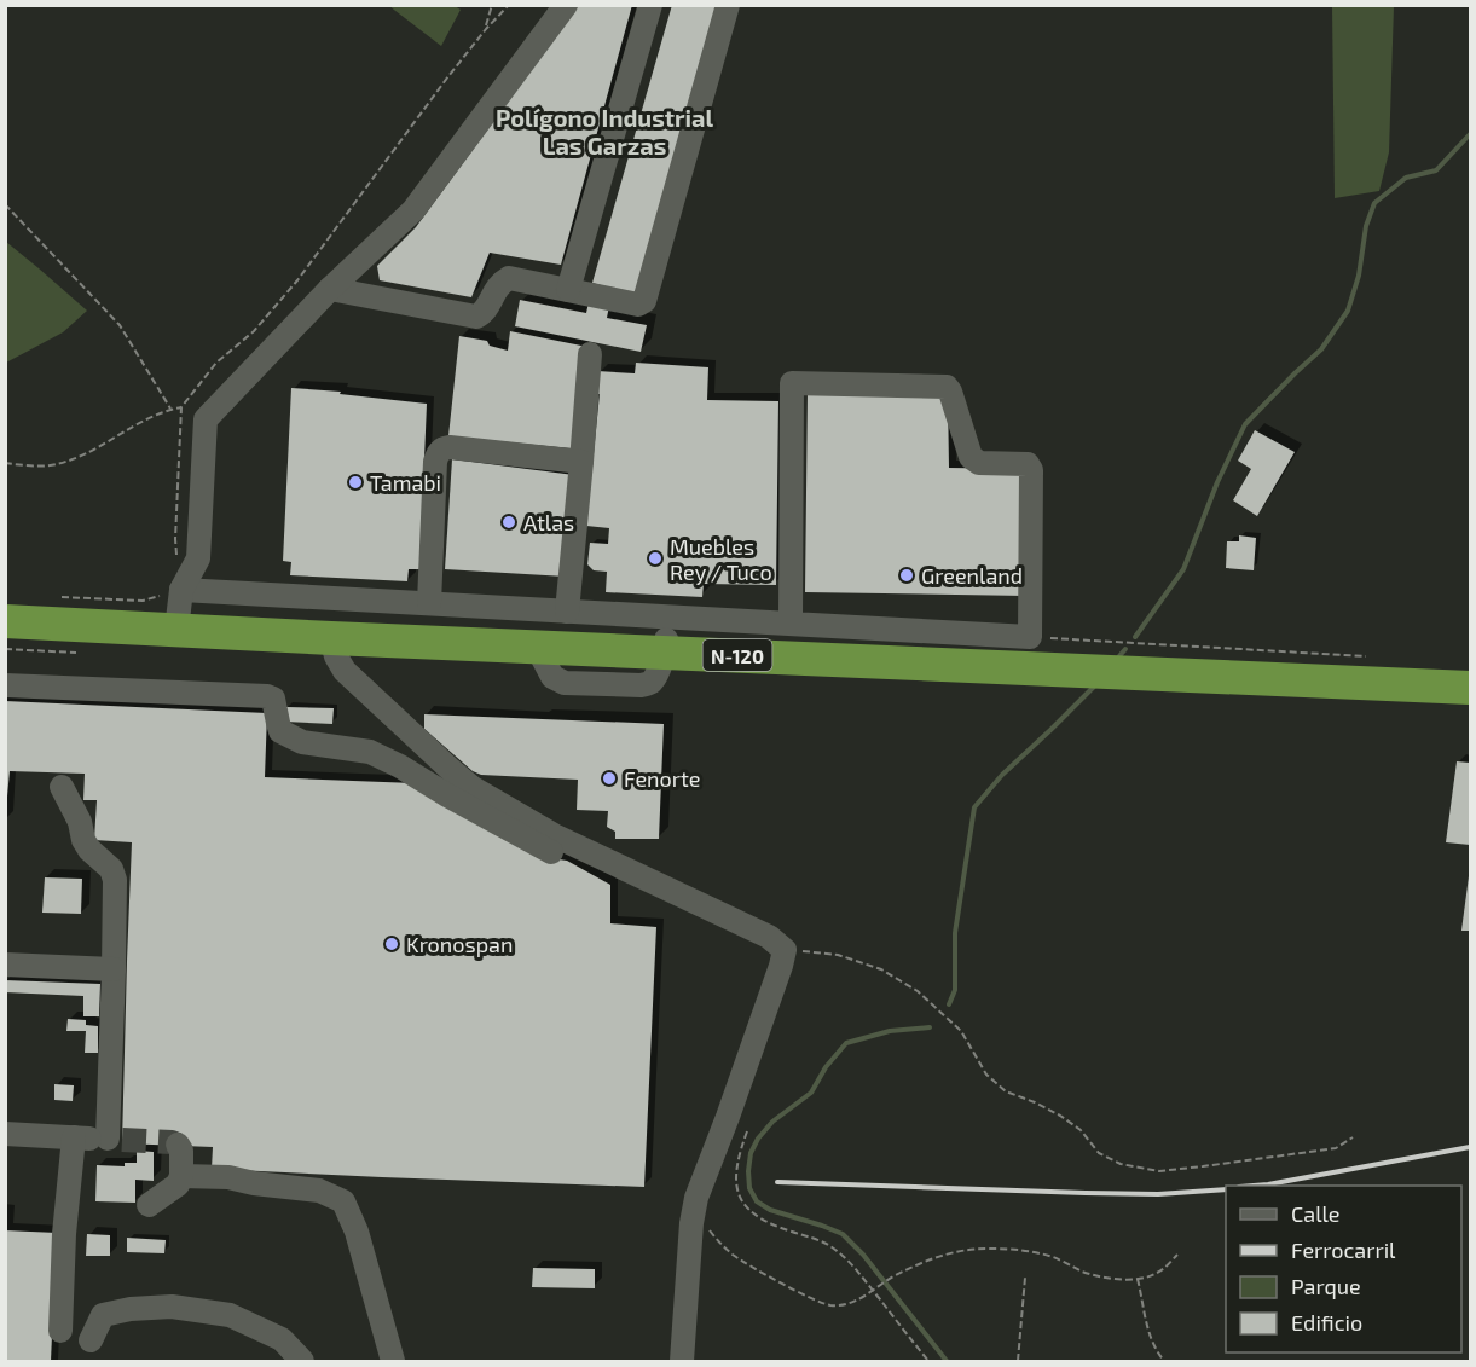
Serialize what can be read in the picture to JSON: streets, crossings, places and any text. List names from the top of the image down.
{
  "streets": {
    "highway": ["N-120"]
  },
  "districts": ["Polígono Industrial Las Garzas"],
  "places": [
    "Tamabi",
    "Atlas",
    "Muebles Rey / Tuco",
    "Greenland",
    "Fenorte",
    "Kronospan"
  ],
  "legend": [
    "Calle",
    "Ferrocarril",
    "Parque",
    "Edificio"
  ]
}
